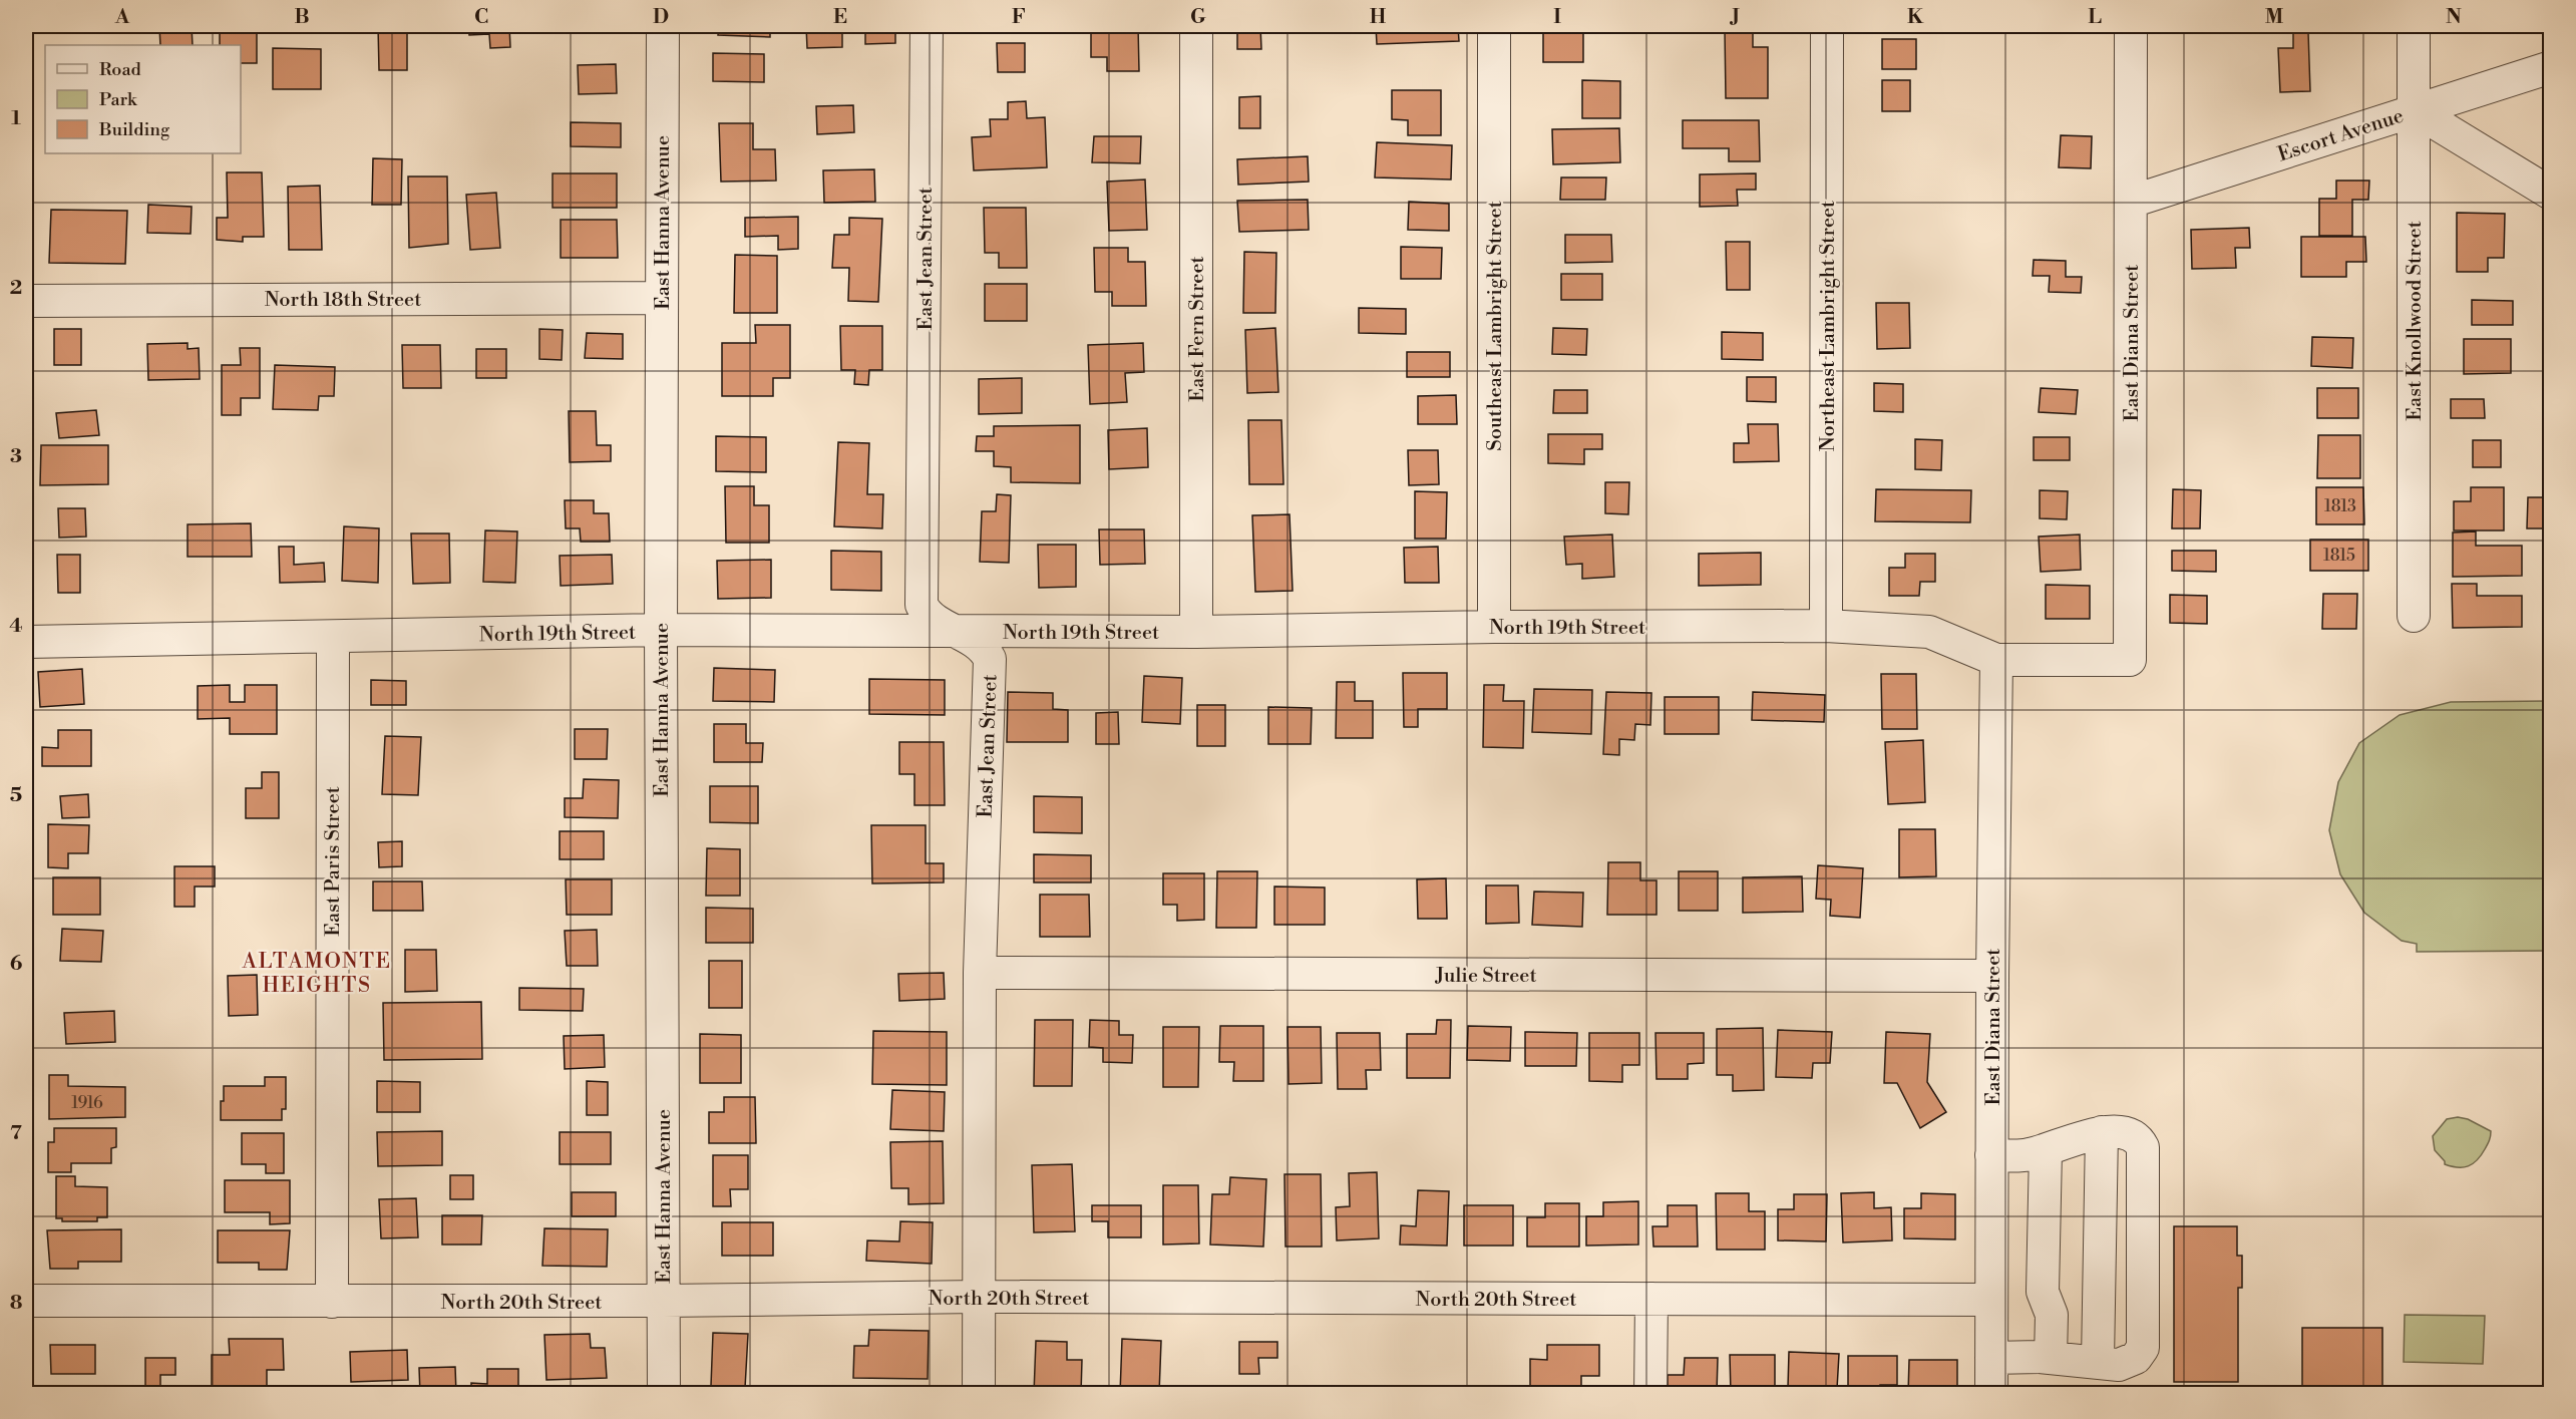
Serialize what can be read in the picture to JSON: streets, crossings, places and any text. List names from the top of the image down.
{
  "streets": {
    "street": [
      "Escort Avenue",
      "East Hanna Avenue",
      "East Jean Street",
      "North 18th Street",
      "East Knollwood Street",
      "Southeast Lambright Street",
      "Northeast Lambright Street",
      "East Fern Street",
      "East Diana Street",
      "North 19th Street",
      "East Paris Street",
      "Julie Street",
      "North 20th Street"
    ]
  },
  "crossings": [
    ["Escort Avenue", "East Knollwood Street"],
    ["Escort Avenue", "East Diana Street"],
    ["East Hanna Avenue", "North 18th Street"],
    ["East Hanna Avenue", "North 19th Street"],
    ["East Hanna Avenue", "North 20th Street"],
    ["East Jean Street", "North 19th Street"],
    ["East Jean Street", "Julie Street"],
    ["East Jean Street", "North 20th Street"],
    ["Southeast Lambright Street", "North 19th Street"],
    ["Northeast Lambright Street", "North 19th Street"],
    ["East Fern Street", "North 19th Street"],
    ["East Diana Street", "North 19th Street"],
    ["East Diana Street", "Julie Street"],
    ["East Diana Street", "North 20th Street"],
    ["North 19th Street", "East Paris Street"],
    ["East Paris Street", "North 20th Street"]
  ],
  "districts": ["ALTAMONTE HEIGHTS"],
  "house_numbers": ["1813", "1815", "1916"],
  "legend": ["Road", "Park", "Building"],
  "grid": {
    "columns": [
      "A",
      "B",
      "C",
      "D",
      "E",
      "F",
      "G",
      "H",
      "I",
      "J",
      "K",
      "L",
      "M",
      "N"
    ],
    "rows": [
      "1",
      "2",
      "3",
      "4",
      "5",
      "6",
      "7",
      "8"
    ]
  }
}
